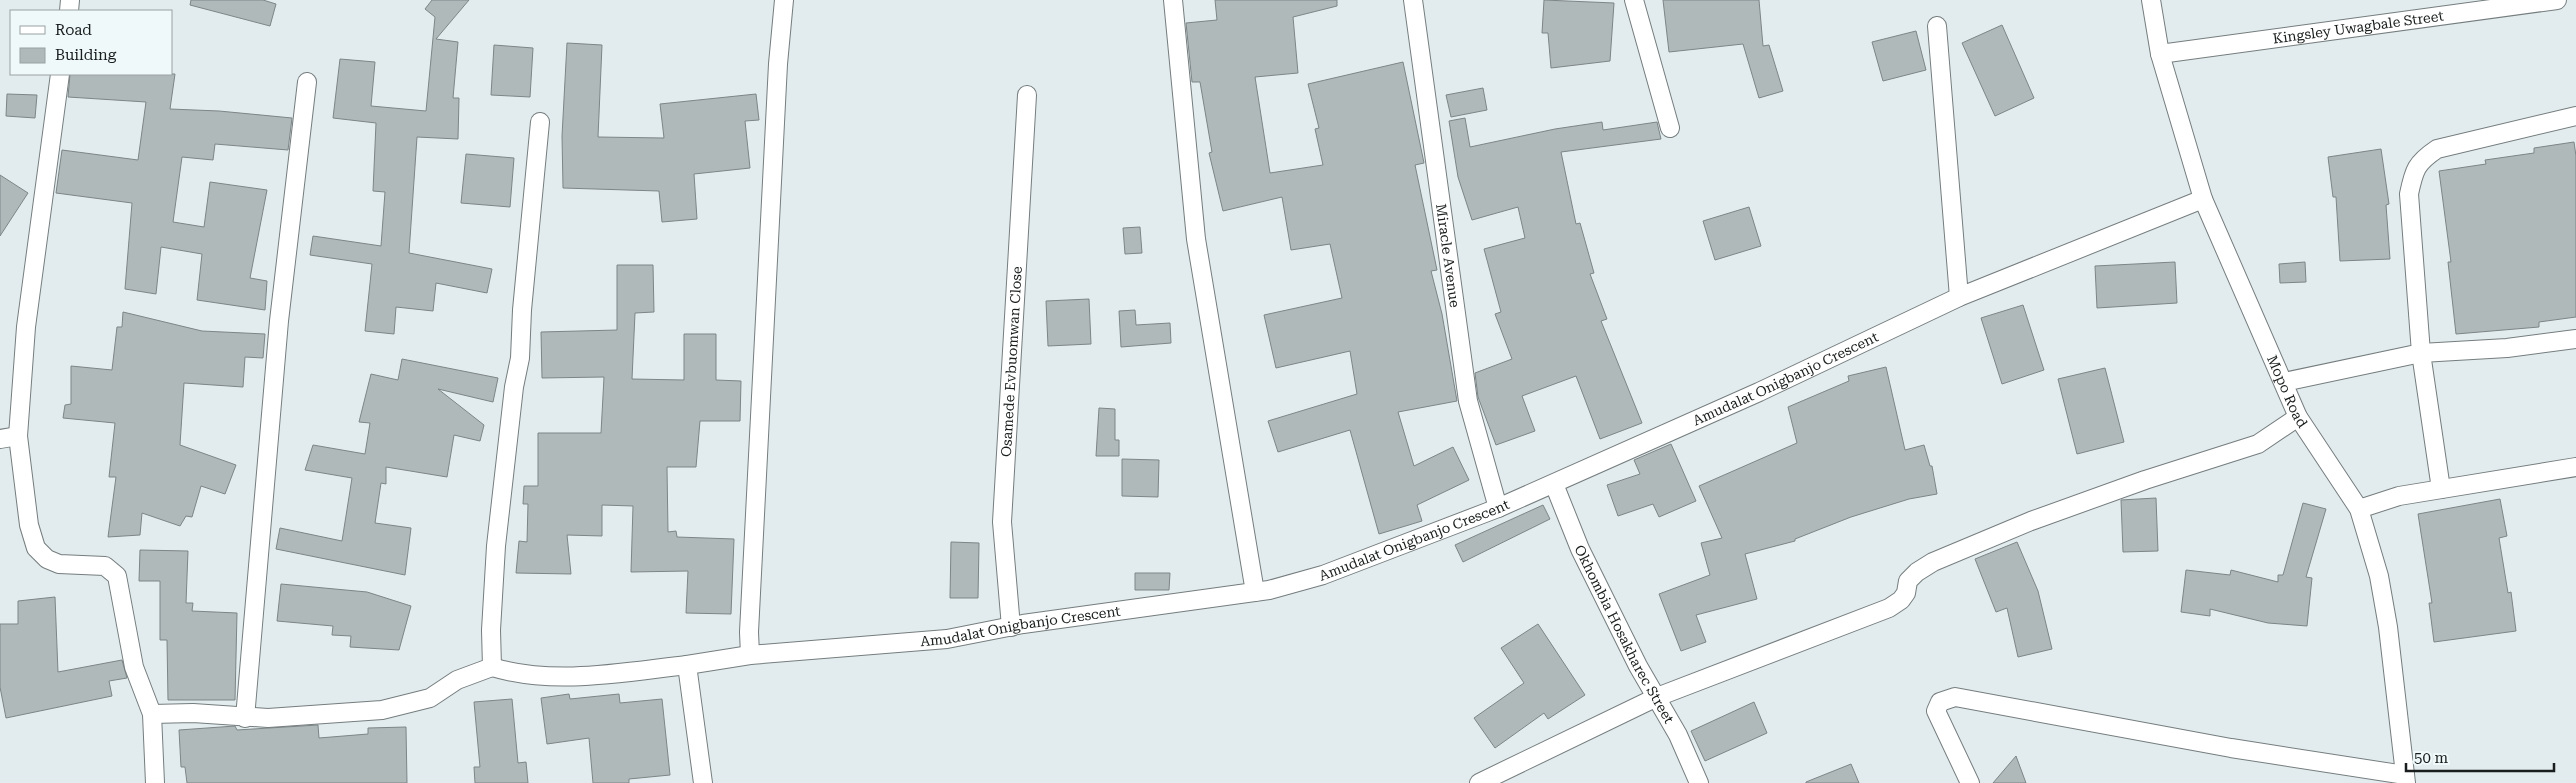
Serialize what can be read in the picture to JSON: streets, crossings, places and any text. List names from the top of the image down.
{
  "streets": {
    "street": [
      "Kingsley Uwagbale Street",
      "Miracle Avenue",
      "Osamede Evbuomwan Close",
      "Amudalat Onigbanjo Crescent",
      "Mopo Road",
      "Okhombia Hosakharec Street"
    ]
  },
  "crossings": [
    ["Kingsley Uwagbale Street", "Mopo Road"],
    ["Miracle Avenue", "Amudalat Onigbanjo Crescent"],
    ["Osamede Evbuomwan Close", "Amudalat Onigbanjo Crescent"],
    ["Amudalat Onigbanjo Crescent", "Mopo Road"],
    ["Amudalat Onigbanjo Crescent", "Okhombia Hosakharec Street"]
  ],
  "legend": ["Road", "Building"],
  "scale_bar": "50 m"
}
